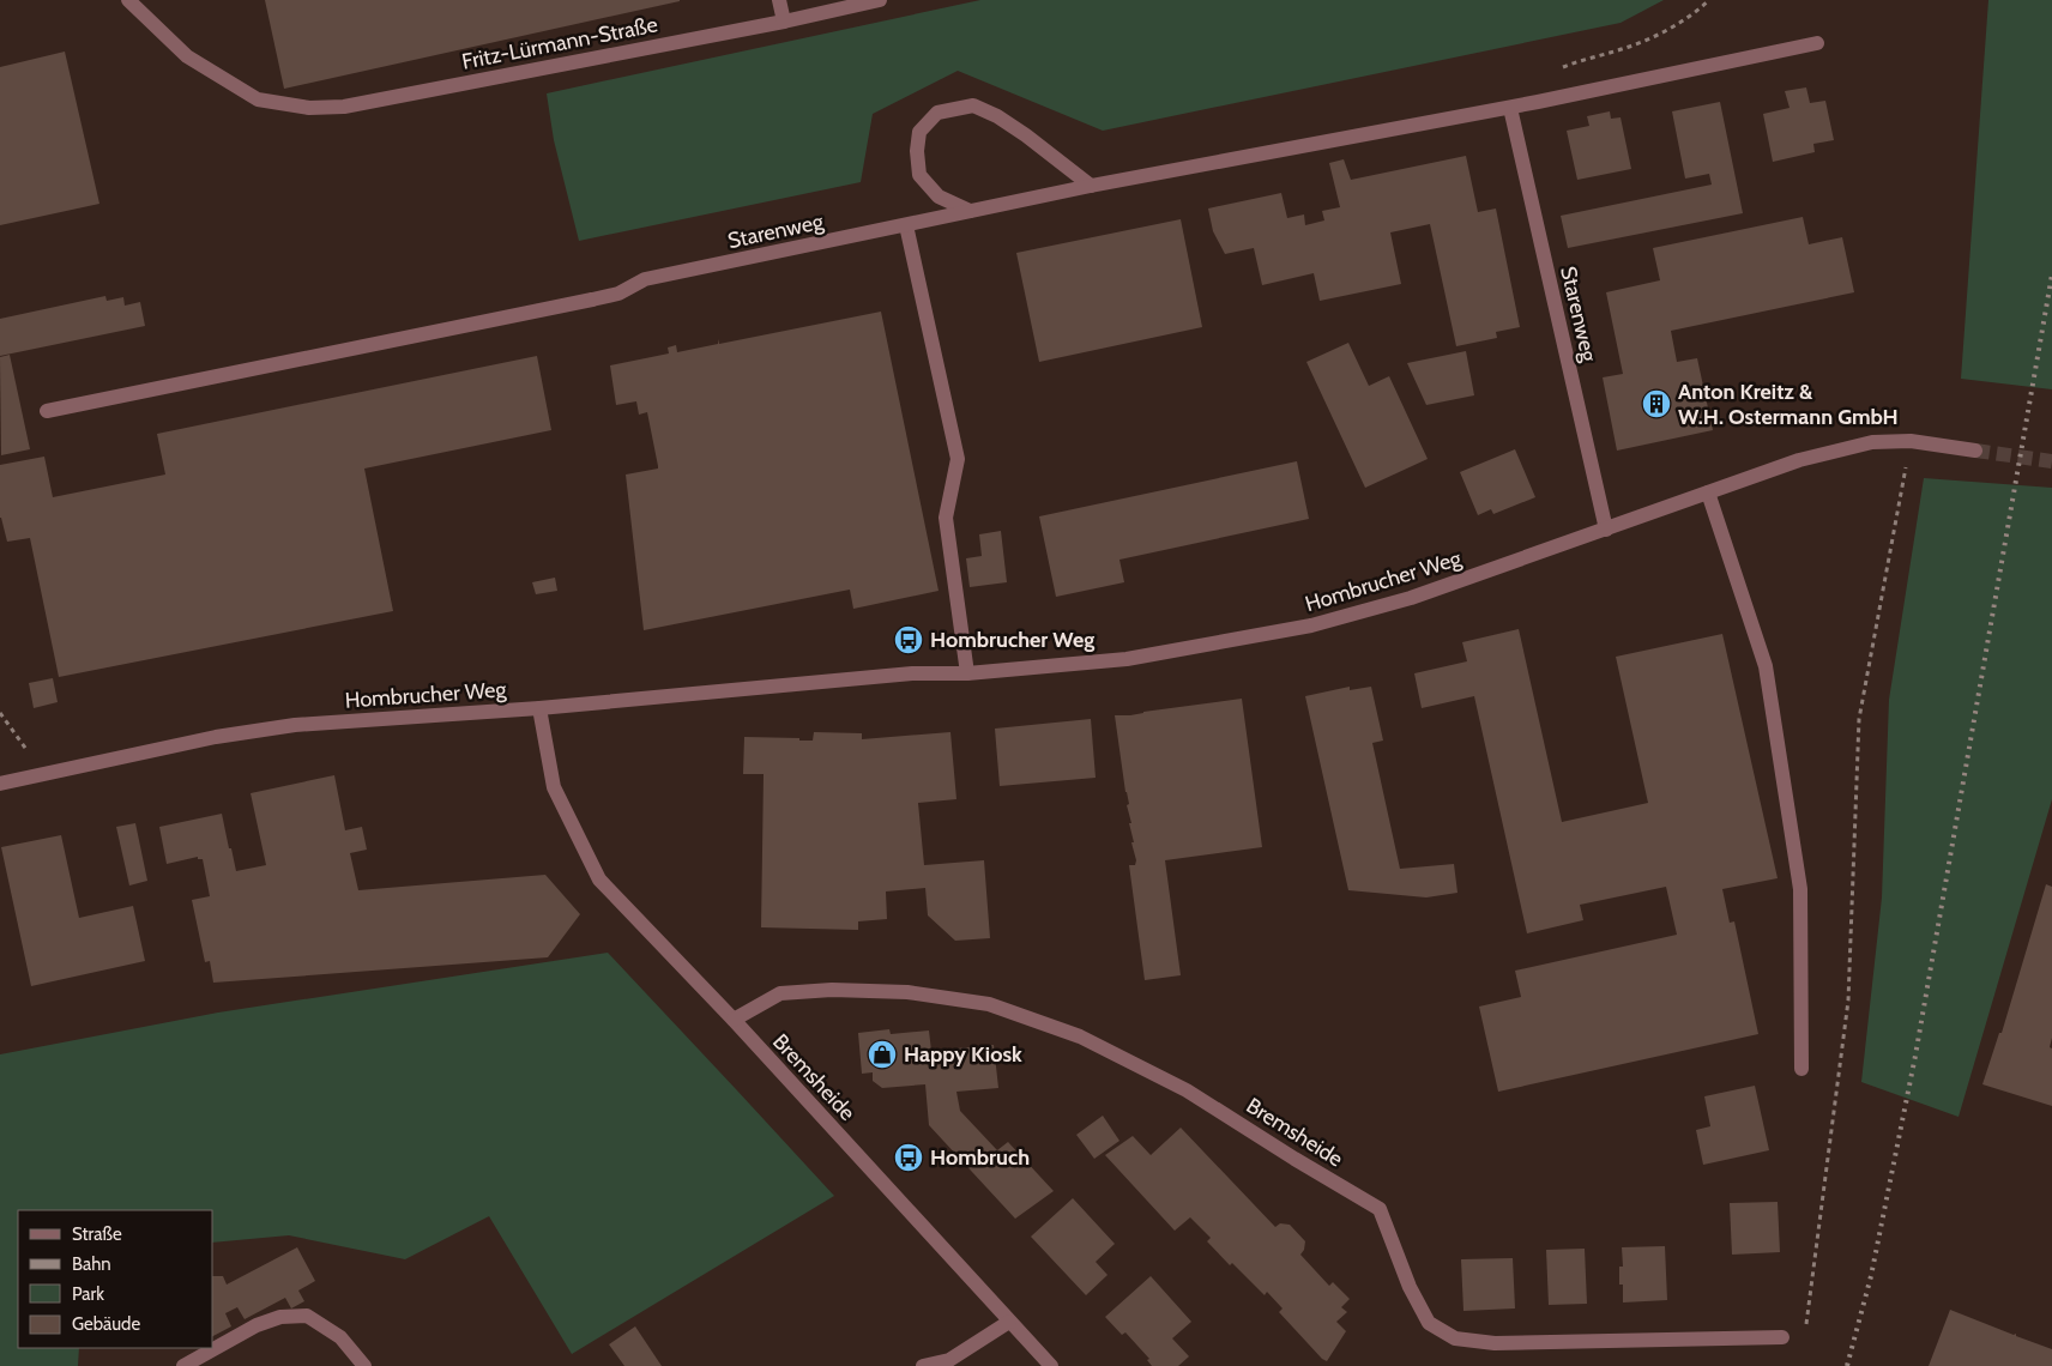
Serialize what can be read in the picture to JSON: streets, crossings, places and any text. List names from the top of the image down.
{
  "streets": {
    "street": [
      "Fritz-Lürmann-Straße",
      "Starenweg",
      "Hombrucher Weg",
      "Bremsheide"
    ]
  },
  "crossings": [
    ["Starenweg", "Hombrucher Weg"],
    ["Hombrucher Weg", "Bremsheide"]
  ],
  "places": {
    "building": ["Anton Kreitz & W.H. Ostermann GmbH"],
    "bus stop": ["Hombrucher Weg", "Hombruch"],
    "shop": ["Happy Kiosk"]
  },
  "legend": [
    "Straße",
    "Bahn",
    "Park",
    "Gebäude"
  ]
}
